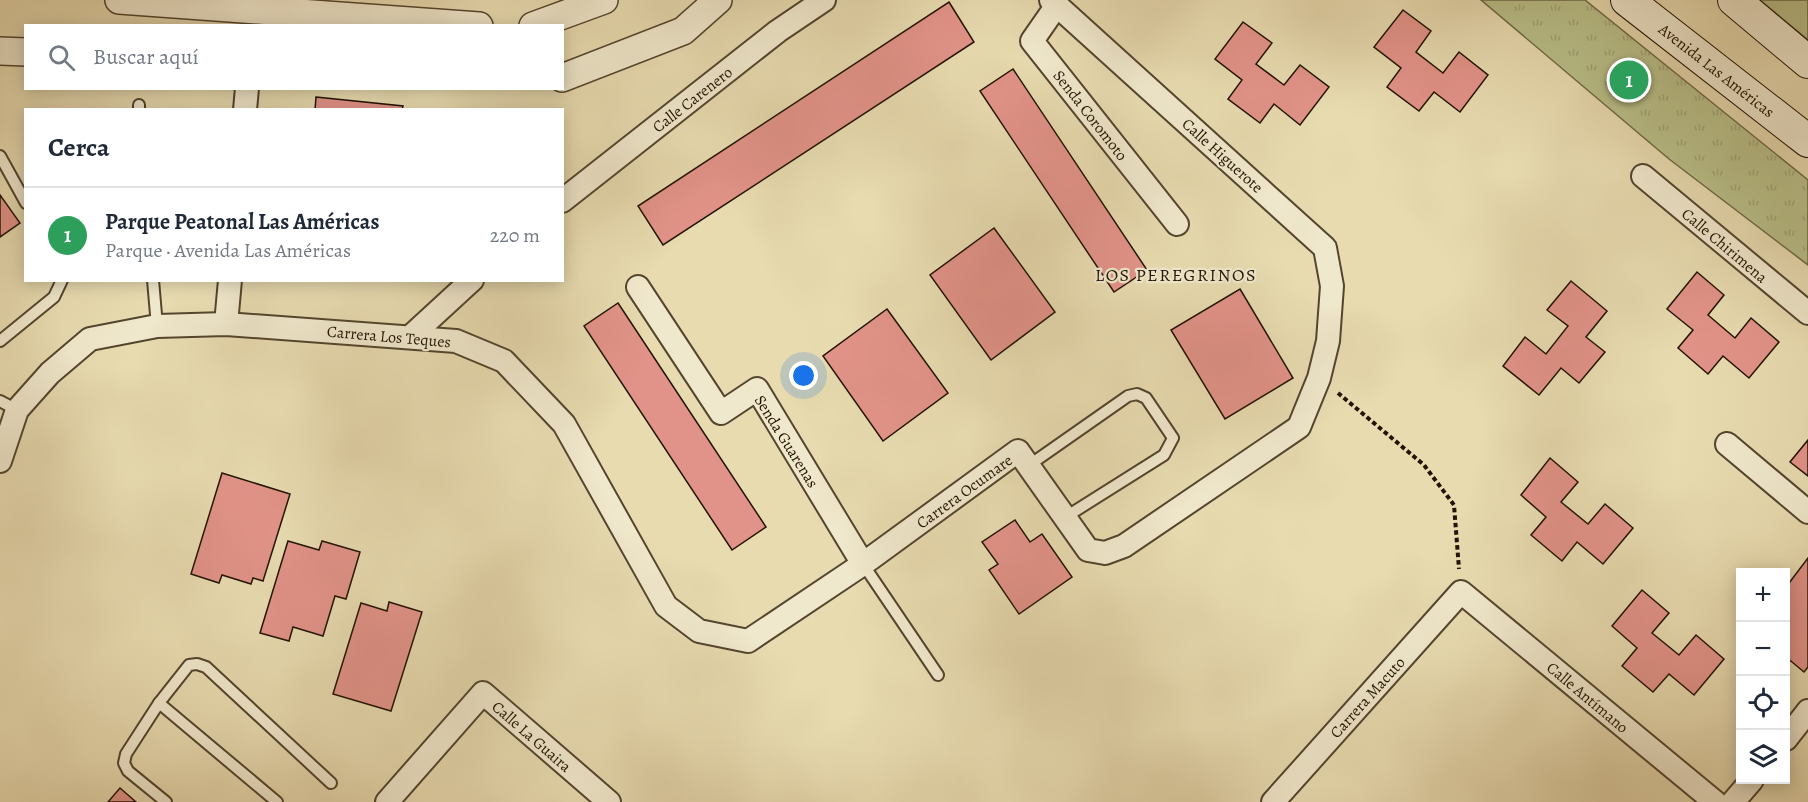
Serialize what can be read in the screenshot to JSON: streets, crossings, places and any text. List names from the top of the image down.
{
  "streets": {
    "main road": ["Avenida Las Américas"],
    "street": [
      "Calle Carenero",
      "Senda Coromoto",
      "Calle Higuerote",
      "Calle Chirimena",
      "Carrera Los Teques",
      "Senda Guarenas",
      "Carrera Ocumare",
      "Carrera Macuto",
      "Calle Antímano",
      "Calle La Guaira"
    ]
  },
  "crossings": [
    ["Senda Coromoto", "Calle Higuerote"],
    ["Calle Higuerote", "Carrera Ocumare"],
    ["Carrera Los Teques", "Carrera Ocumare"],
    ["Senda Guarenas", "Carrera Ocumare"],
    ["Carrera Macuto", "Calle Antímano"]
  ],
  "districts": ["LOS PEREGRINOS"],
  "page": {
    "search": "Buscar aquí",
    "pins": "1",
    "heading": "Cerca",
    "list": [
      {
        "mark": "1",
        "name": "Parque Peatonal Las Américas",
        "note": "Parque · Avenida Las Américas",
        "value": "220 m"
      }
    ],
    "map_buttons": ["+", "−"]
  }
}
